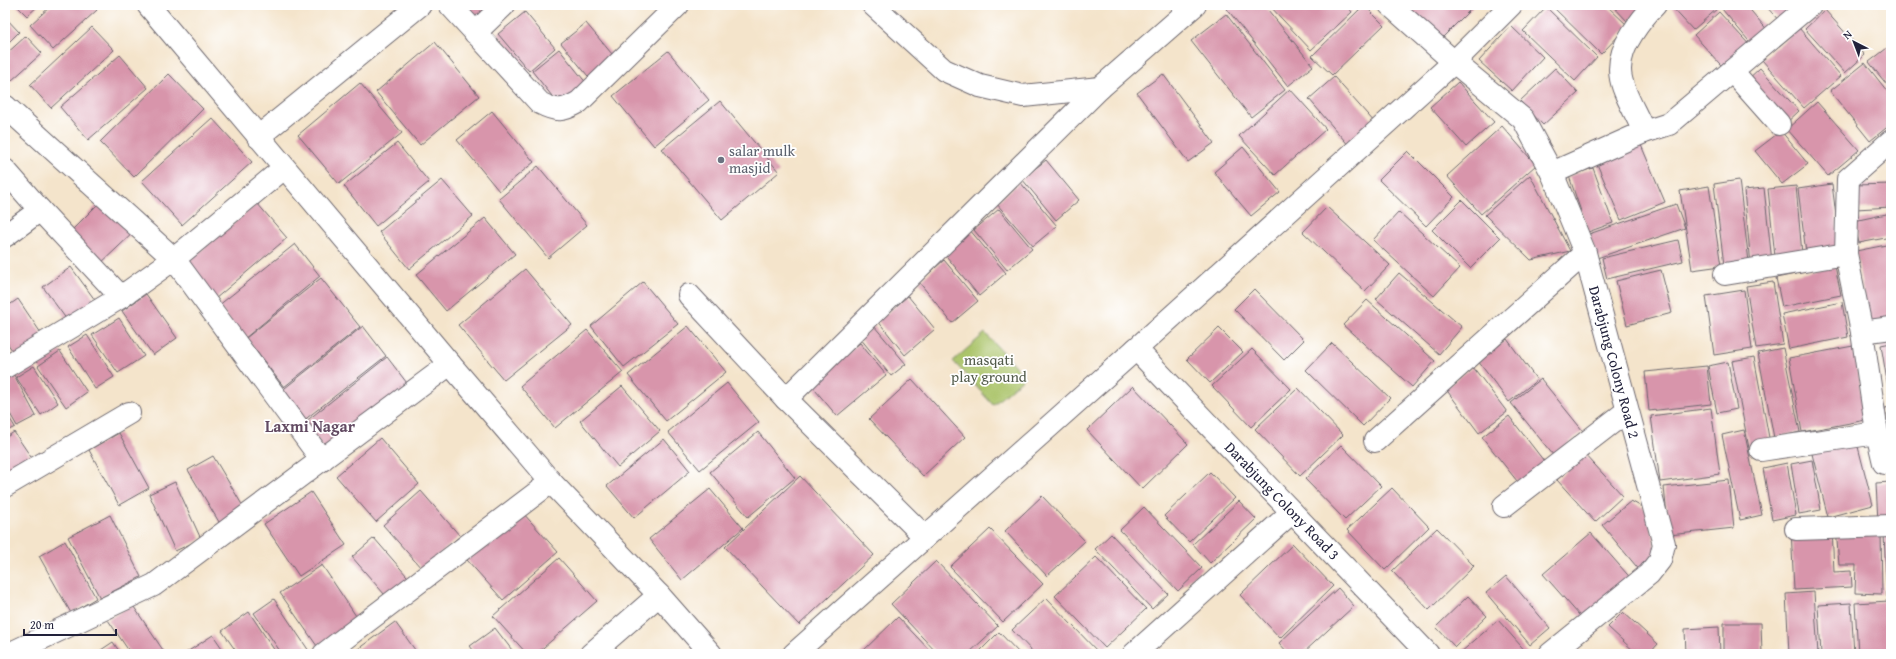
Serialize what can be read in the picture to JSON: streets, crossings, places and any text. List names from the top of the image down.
{
  "streets": {
    "street": ["Darabjung Colony Road 2", "Darabjung Colony Road 3"]
  },
  "districts": ["Laxmi Nagar"],
  "parks": ["masqati play ground"],
  "places": ["salar mulk masjid"],
  "scale_bar": "20 m",
  "north": "top left"
}
